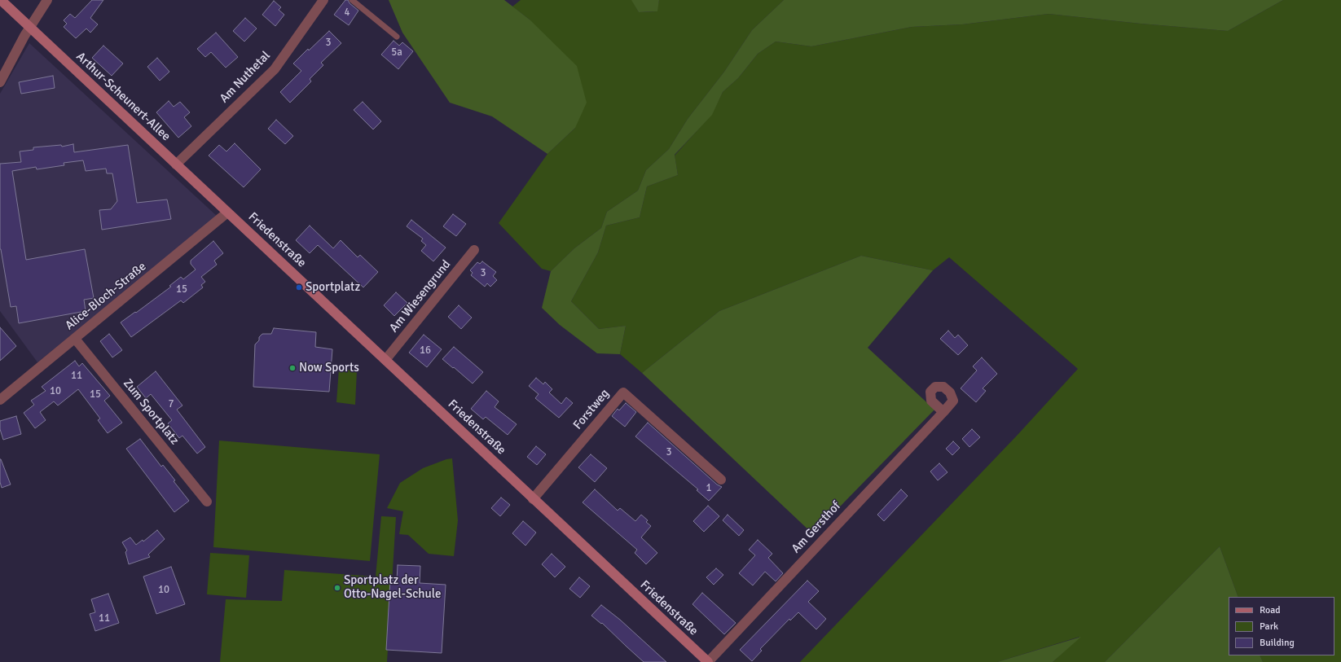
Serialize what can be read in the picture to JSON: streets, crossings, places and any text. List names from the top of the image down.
{
  "streets": {
    "main road": ["Arthur-Scheunert-Allee", "Friedenstraße"],
    "street": [
      "Am Nuthetal",
      "Alice-Bloch-Straße",
      "Am Wiesengrund",
      "Forstweg",
      "Zum Sportplatz",
      "Am Gersthof"
    ]
  },
  "crossings": [
    ["Am Nuthetal", "Arthur-Scheunert-Allee"],
    ["Arthur-Scheunert-Allee", "Friedenstraße"],
    ["Arthur-Scheunert-Allee", "Alice-Bloch-Straße"],
    ["Friedenstraße", "Alice-Bloch-Straße"],
    ["Friedenstraße", "Am Wiesengrund"],
    ["Friedenstraße", "Forstweg"],
    ["Friedenstraße", "Am Gersthof"],
    ["Alice-Bloch-Straße", "Zum Sportplatz"]
  ],
  "places": ["Sportplatz", "Now Sports", "Sportplatz der Otto-Nagel-Schule"],
  "house_numbers": [
    "4",
    "3",
    "5a",
    "3",
    "15",
    "16",
    "11",
    "10",
    "15",
    "7",
    "3",
    "1",
    "10",
    "11"
  ],
  "legend": ["Road", "Park", "Building"]
}
